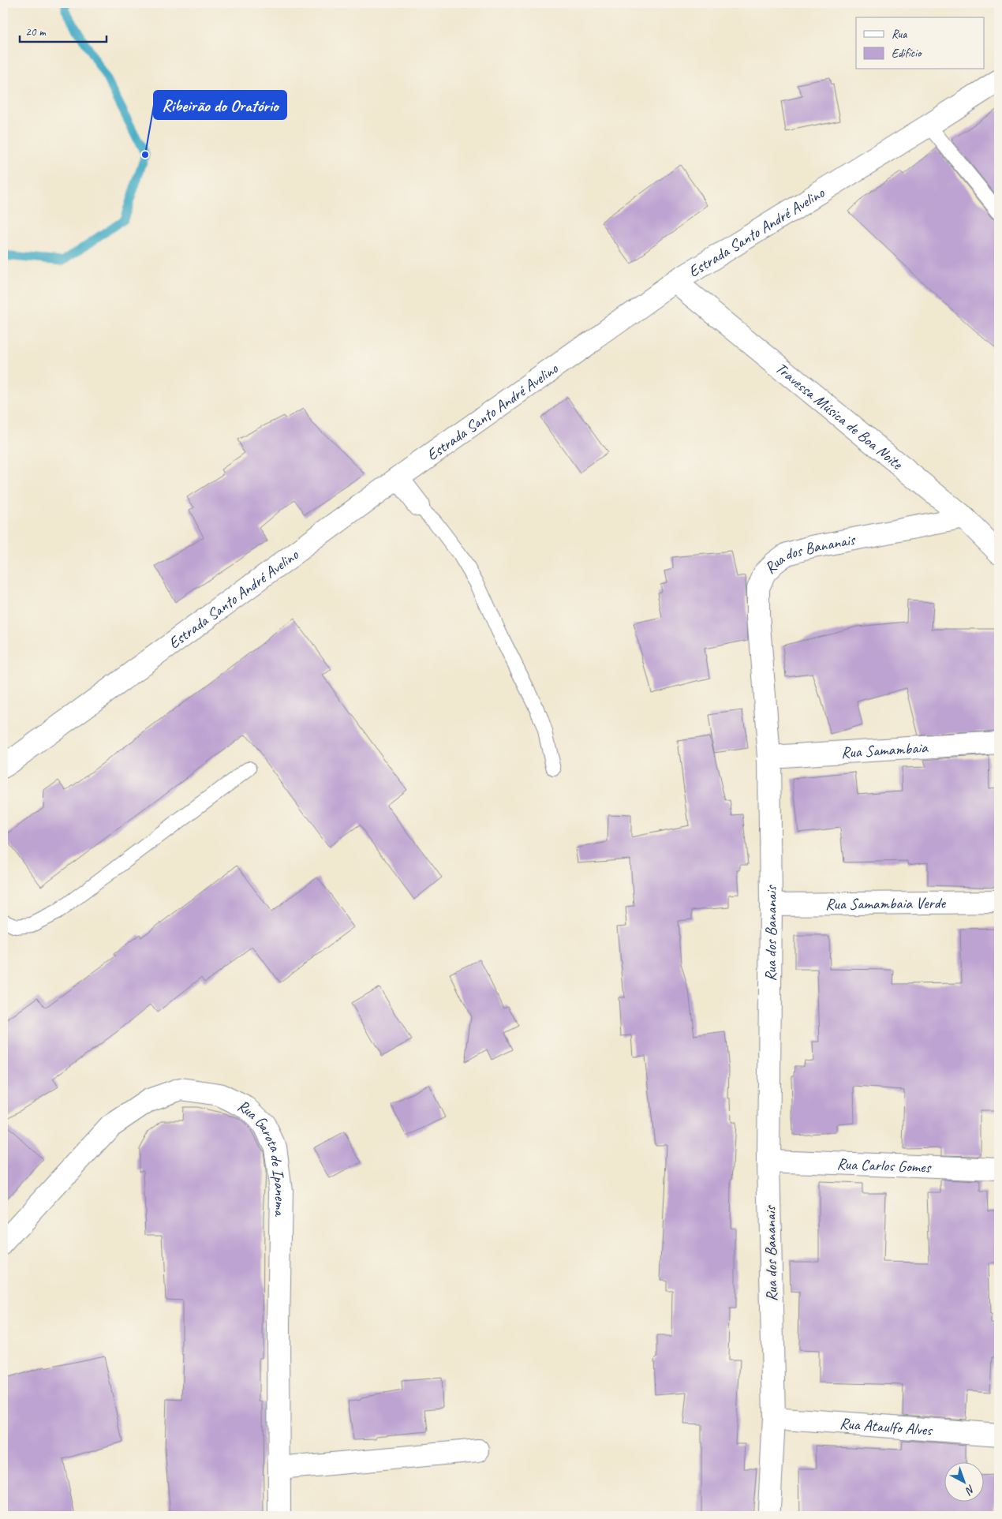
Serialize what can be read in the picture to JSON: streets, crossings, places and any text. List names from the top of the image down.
{
  "streets": {
    "street": [
      "Estrada Santo André Avelino",
      "Travessa Música de Boa Noite",
      "Rua dos Bananais",
      "Rua Samambaia",
      "Rua Samambaia Verde",
      "Rua Garota de Ipanema",
      "Rua Carlos Gomes",
      "Rua Ataulfo Alves"
    ]
  },
  "crossings": [
    ["Estrada Santo André Avelino", "Travessa Música de Boa Noite"],
    ["Travessa Música de Boa Noite", "Rua dos Bananais"],
    ["Rua dos Bananais", "Rua Samambaia"],
    ["Rua dos Bananais", "Rua Samambaia Verde"],
    ["Rua dos Bananais", "Rua Carlos Gomes"],
    ["Rua dos Bananais", "Rua Ataulfo Alves"]
  ],
  "places": ["Ribeirão do Oratório"],
  "legend": ["Rua", "Edifício"],
  "scale_bar": "20 m",
  "north": "bottom right"
}
